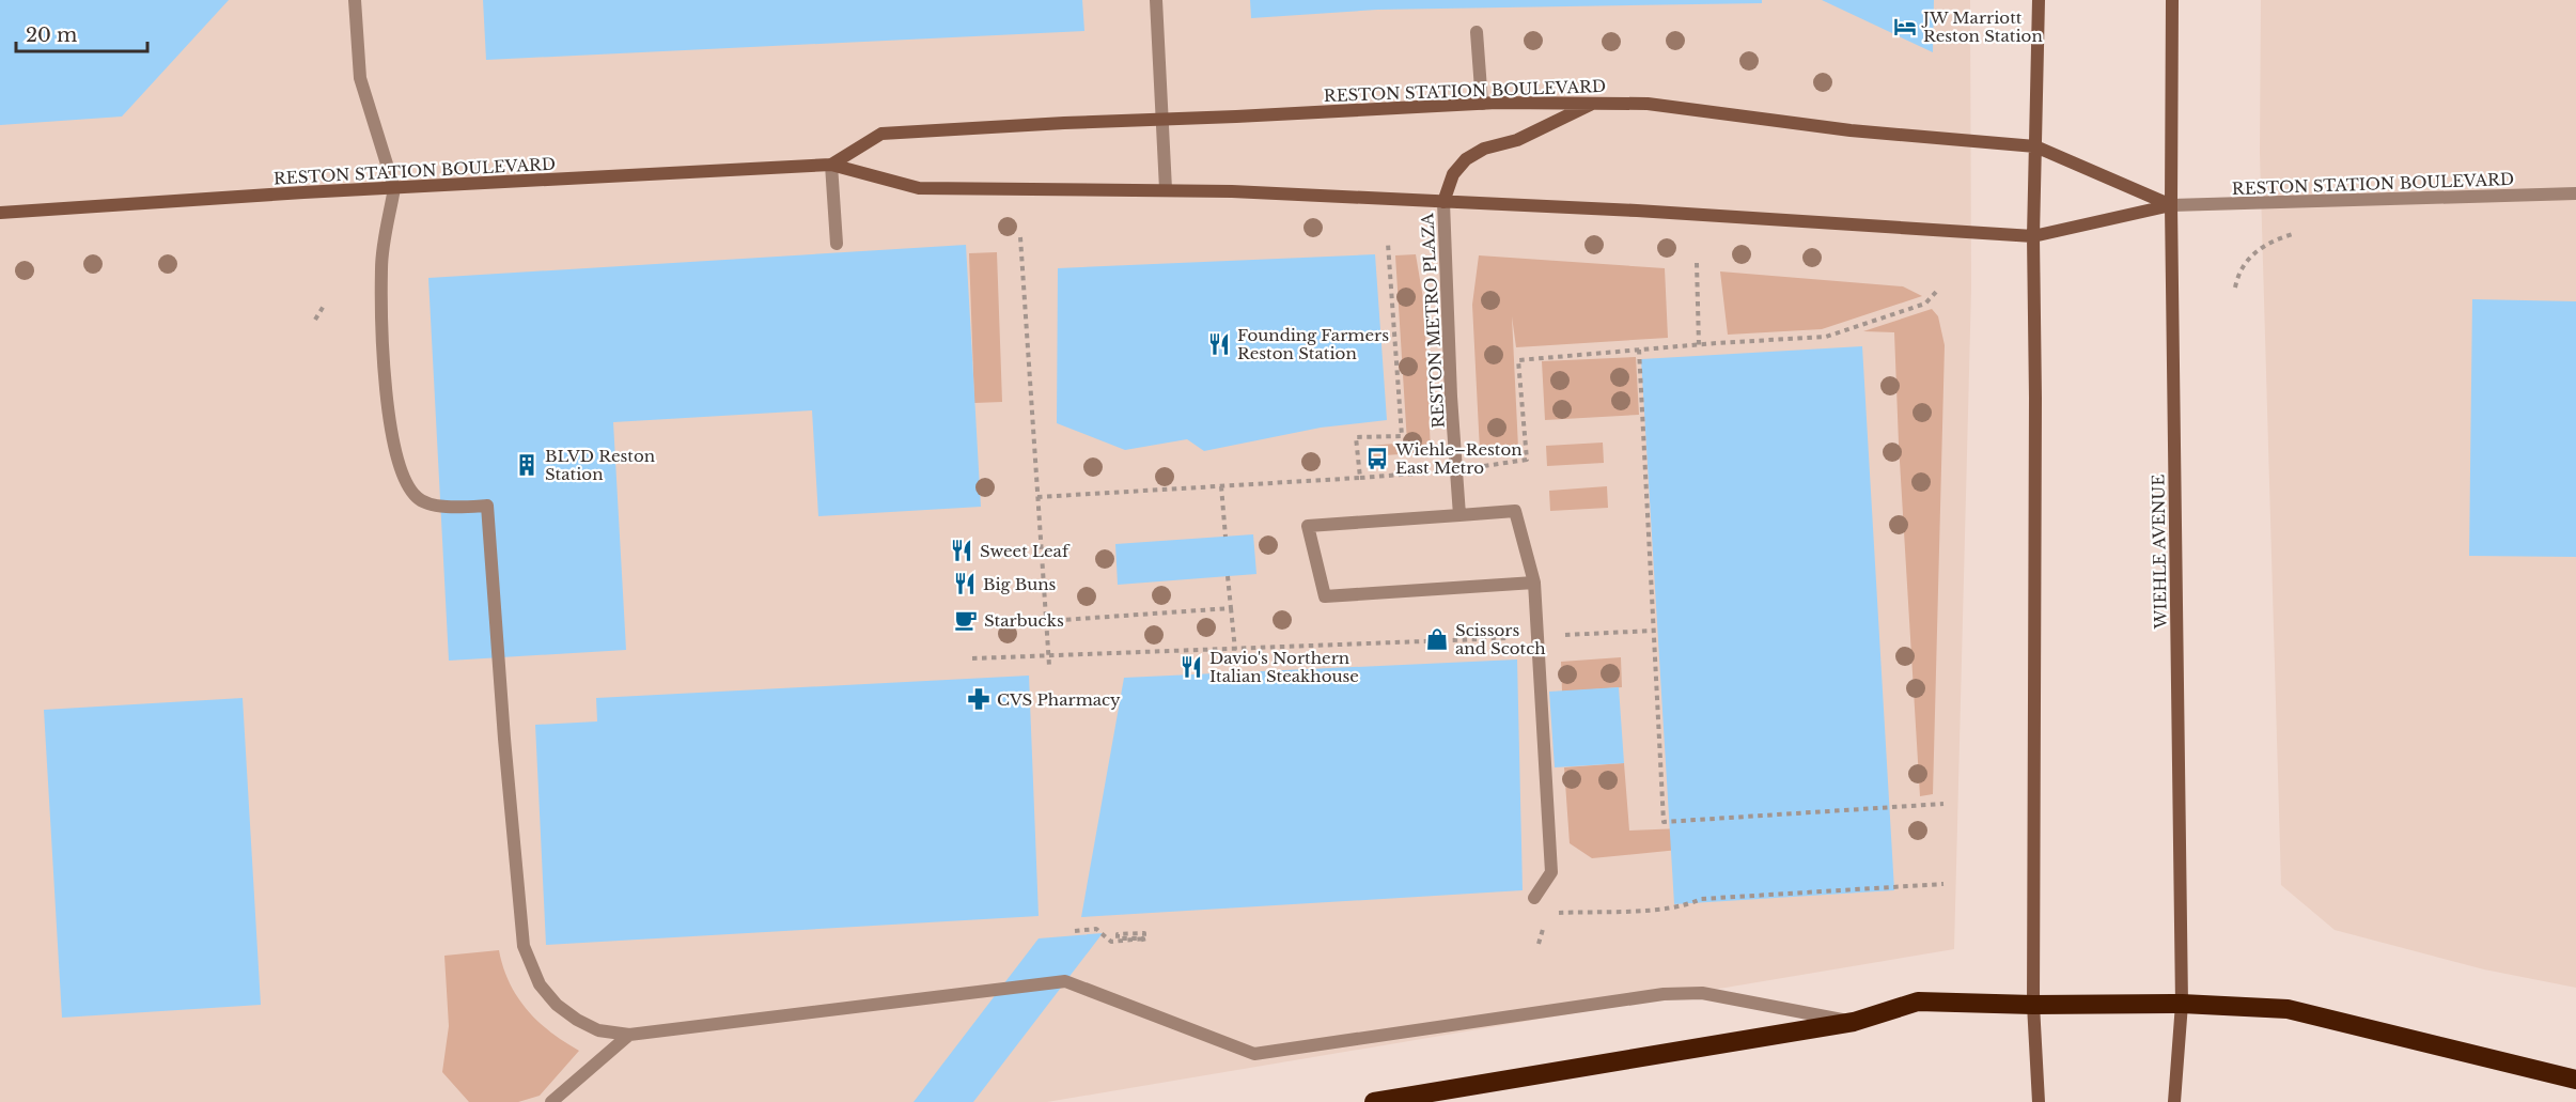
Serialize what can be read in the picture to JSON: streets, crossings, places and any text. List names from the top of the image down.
{
  "streets": {
    "street": ["RESTON STATION BOULEVARD", "RESTON METRO PLAZA", "WIEHLE AVENUE"]
  },
  "crossings": [
    ["RESTON STATION BOULEVARD", "RESTON METRO PLAZA"],
    ["RESTON STATION BOULEVARD", "WIEHLE AVENUE"]
  ],
  "places": {
    "hotel": ["JW Marriott Reston Station"],
    "restaurant": [
      "Founding Farmers Reston Station",
      "Sweet Leaf",
      "Big Buns",
      "Davio's Northern Italian Steakhouse"
    ],
    "bus stop": ["Wiehle–Reston East Metro"],
    "building": ["BLVD Reston Station"],
    "cafe": ["Starbucks"],
    "shop": ["Scissors and Scotch"],
    "pharmacy": ["CVS Pharmacy"]
  },
  "scale_bar": "20 m"
}
